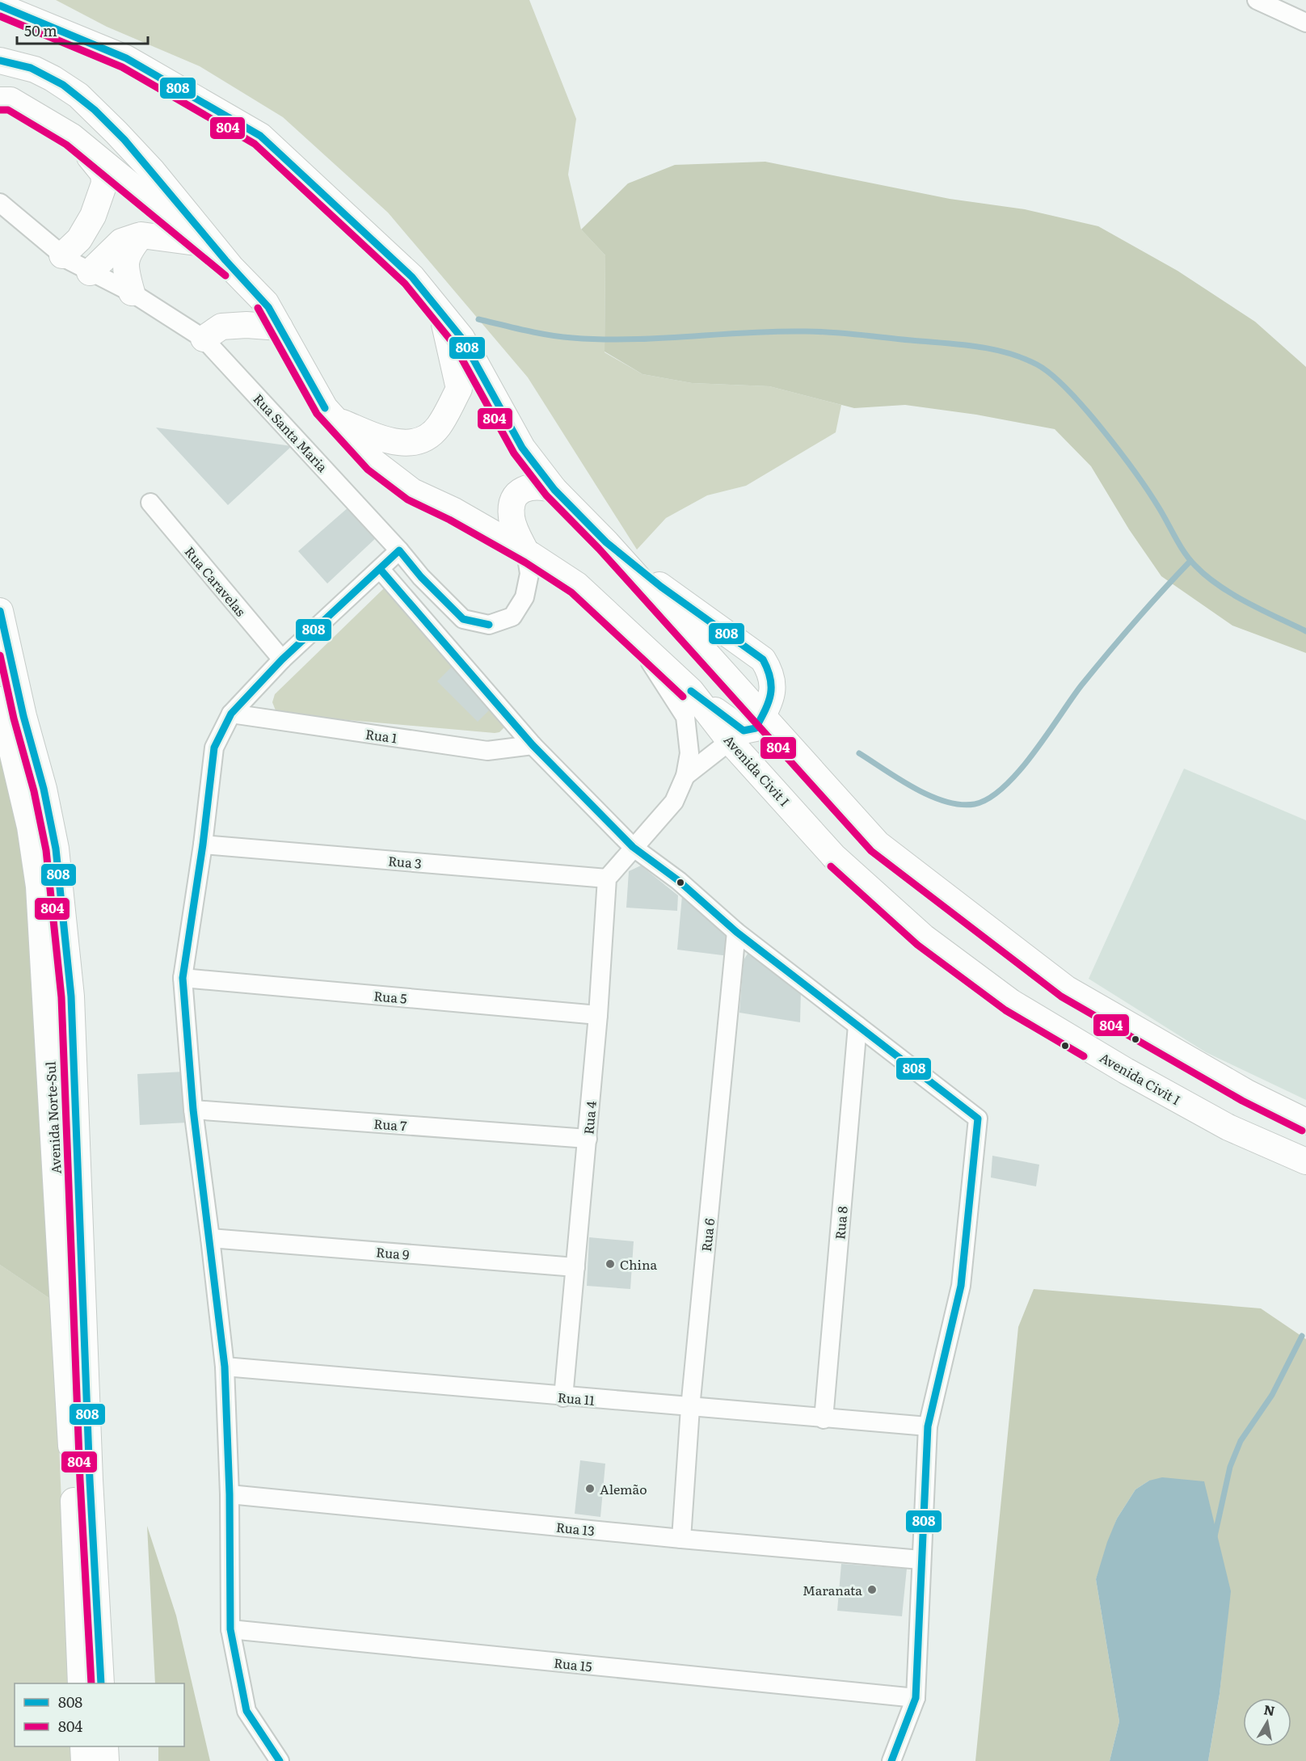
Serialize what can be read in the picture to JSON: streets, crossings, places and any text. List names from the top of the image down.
{
  "streets": {
    "main road": ["Avenida Civit I", "Avenida Norte-Sul"],
    "street": [
      "Rua Santa Maria",
      "Rua Caravelas",
      "Rua 1",
      "Rua 3",
      "Rua 5",
      "Rua 4",
      "Rua 7",
      "Rua 8",
      "Rua 6",
      "Rua 9",
      "Rua 11",
      "Rua 13",
      "Rua 15"
    ]
  },
  "crossings": [
    ["Rua Santa Maria", "Avenida Civit I"],
    ["Rua 3", "Rua 4"],
    ["Rua 5", "Rua 4"],
    ["Rua 4", "Rua 7"],
    ["Rua 4", "Rua 9"],
    ["Rua 4", "Rua 11"],
    ["Rua 8", "Rua 11"],
    ["Rua 6", "Rua 11"],
    ["Rua 6", "Rua 13"]
  ],
  "places": ["China", "Alemão", "Maranata"],
  "lines": ["transit line 808", "transit line 804"],
  "legend": ["808", "804"],
  "scale_bar": "50 m",
  "north": "top"
}
